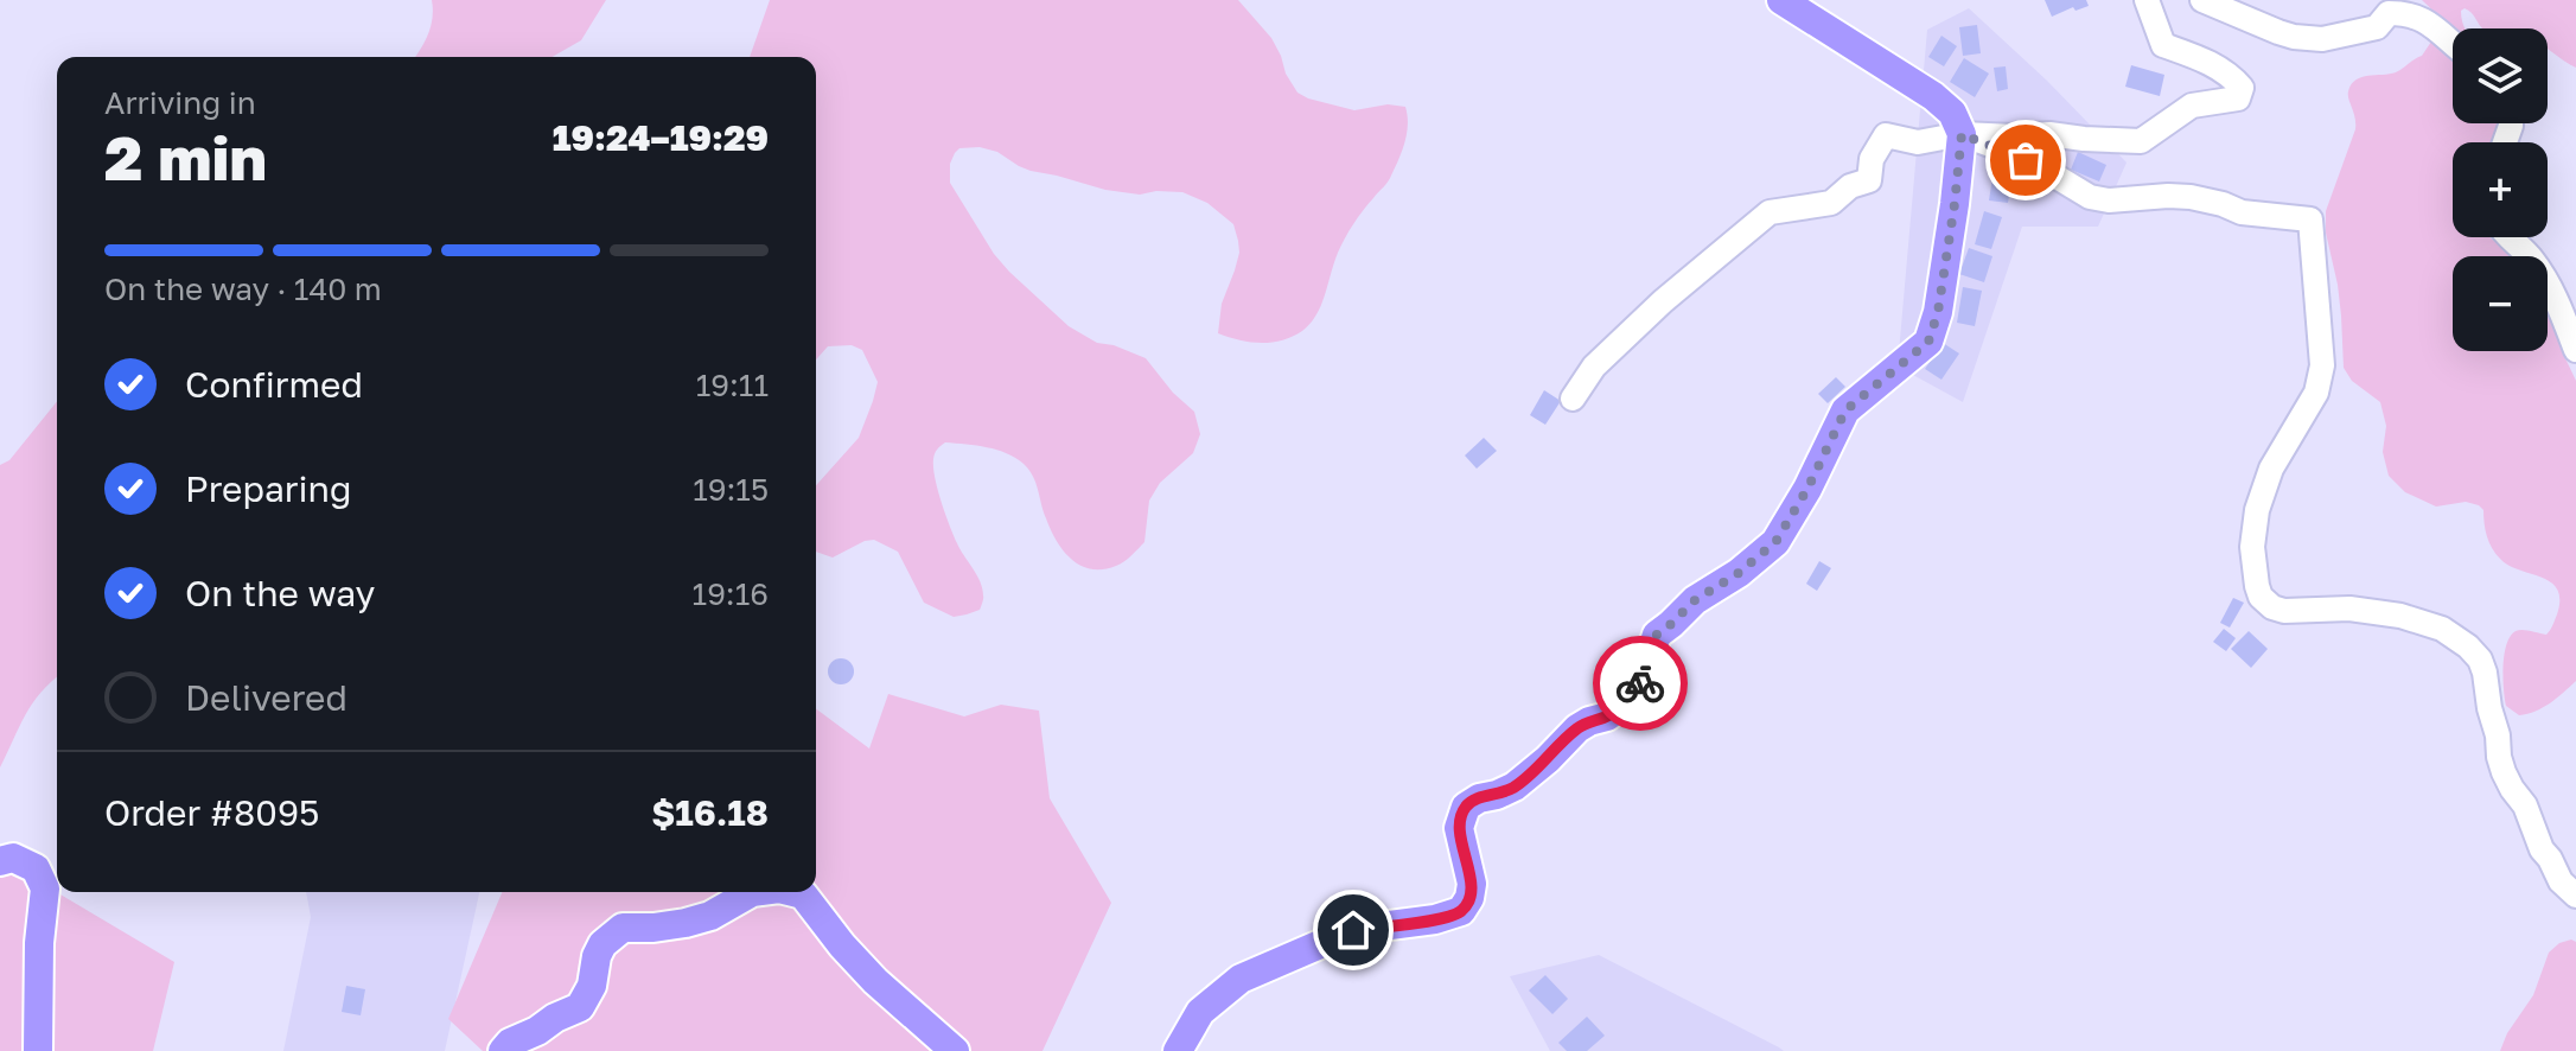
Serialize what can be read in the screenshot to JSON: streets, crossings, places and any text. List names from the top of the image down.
{
  "page": {
    "map_buttons": ["+", "−"],
    "heading": ["2 min", "Arriving in", "19:24–19:29"],
    "panel": ["Order #8095", "$16.18"],
    "bar": "On the way · 140 m",
    "list": [
      ["Confirmed", "19:11"],
      ["Preparing", "19:15"],
      ["On the way", "19:16"],
      "Delivered"
    ]
  }
}
